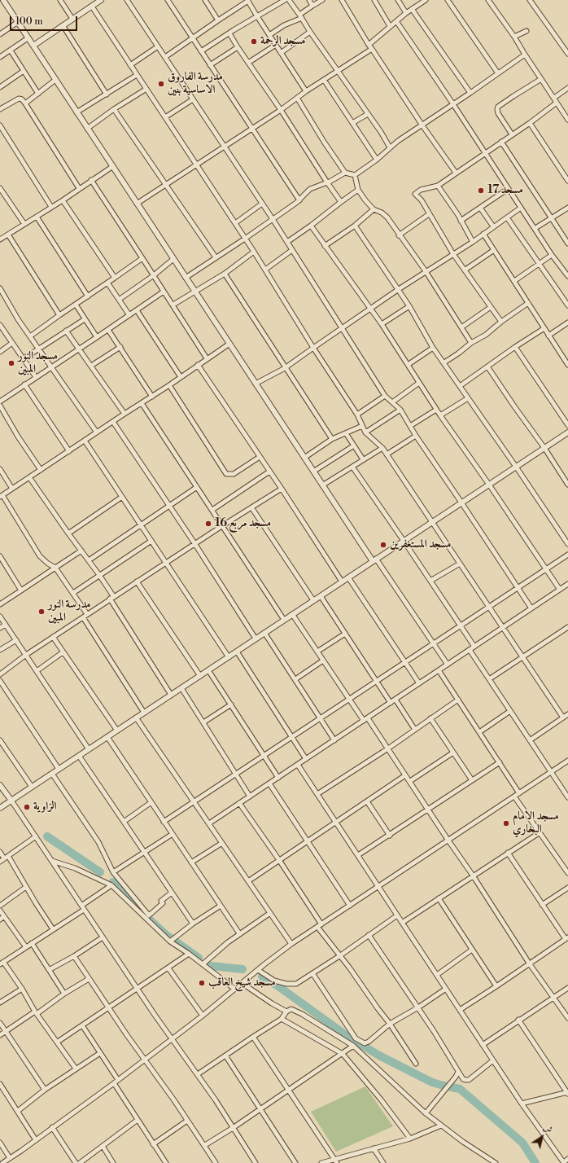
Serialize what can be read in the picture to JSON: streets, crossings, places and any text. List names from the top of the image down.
{
  "places": [
    "مسجد الرحمة",
    "مدرسة الفاروق الاساسية بنين",
    "مسجد 17",
    "مسجد النور المبين",
    "مسجد مربع 16",
    "مسجد المستغفرين",
    "مدرسة النور المبين",
    "الزاوية",
    "مسجد الامام البخاري",
    "مسجد شيخ العاقب"
  ],
  "scale_bar": "100 m",
  "north": "top right"
}
